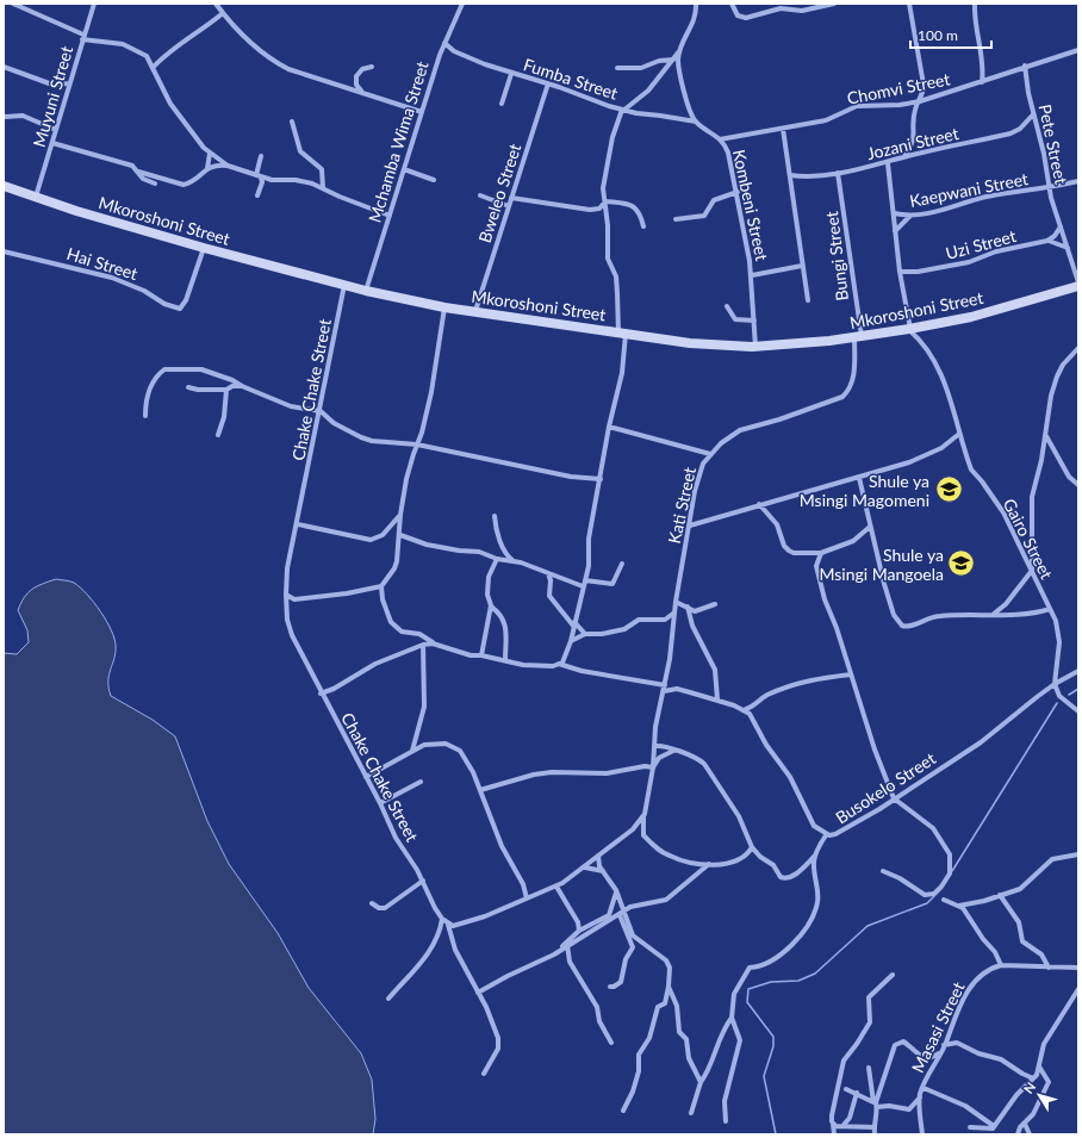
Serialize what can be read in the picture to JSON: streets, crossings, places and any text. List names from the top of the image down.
{
  "streets": {
    "street": [
      "Fumba Street",
      "Chomvi Street",
      "Muyuni Street",
      "Mchamba Wima Street",
      "Jozani Street",
      "Pete Street",
      "Kaepwani Street",
      "Bweleo Street",
      "Kombeni Street",
      "Mkoroshoni Street",
      "Uzi Street",
      "Bungi Street",
      "Hai Street",
      "Chake Chake Street",
      "Kati Street",
      "Gairo Street",
      "Busokelo Street",
      "Masasi Street"
    ]
  },
  "crossings": [
    ["Fumba Street", "Mchamba Wima Street"],
    ["Fumba Street", "Bweleo Street"],
    ["Fumba Street", "Kombeni Street"],
    ["Chomvi Street", "Pete Street"],
    ["Chomvi Street", "Kombeni Street"],
    ["Muyuni Street", "Mkoroshoni Street"],
    ["Mchamba Wima Street", "Mkoroshoni Street"],
    ["Jozani Street", "Pete Street"],
    ["Jozani Street", "Bungi Street"],
    ["Pete Street", "Kaepwani Street"],
    ["Pete Street", "Mkoroshoni Street"],
    ["Bweleo Street", "Mkoroshoni Street"],
    ["Kombeni Street", "Mkoroshoni Street"],
    ["Mkoroshoni Street", "Bungi Street"],
    ["Mkoroshoni Street", "Hai Street"],
    ["Mkoroshoni Street", "Chake Chake Street"],
    ["Mkoroshoni Street", "Kati Street"],
    ["Mkoroshoni Street", "Gairo Street"],
    ["Bungi Street", "Kati Street"],
    ["Gairo Street", "Busokelo Street"]
  ],
  "places": {
    "school or university": ["Shule ya Msingi Magomeni", "Shule ya Msingi Mangoela"]
  },
  "scale_bar": "100 m",
  "north": "top left"
}
